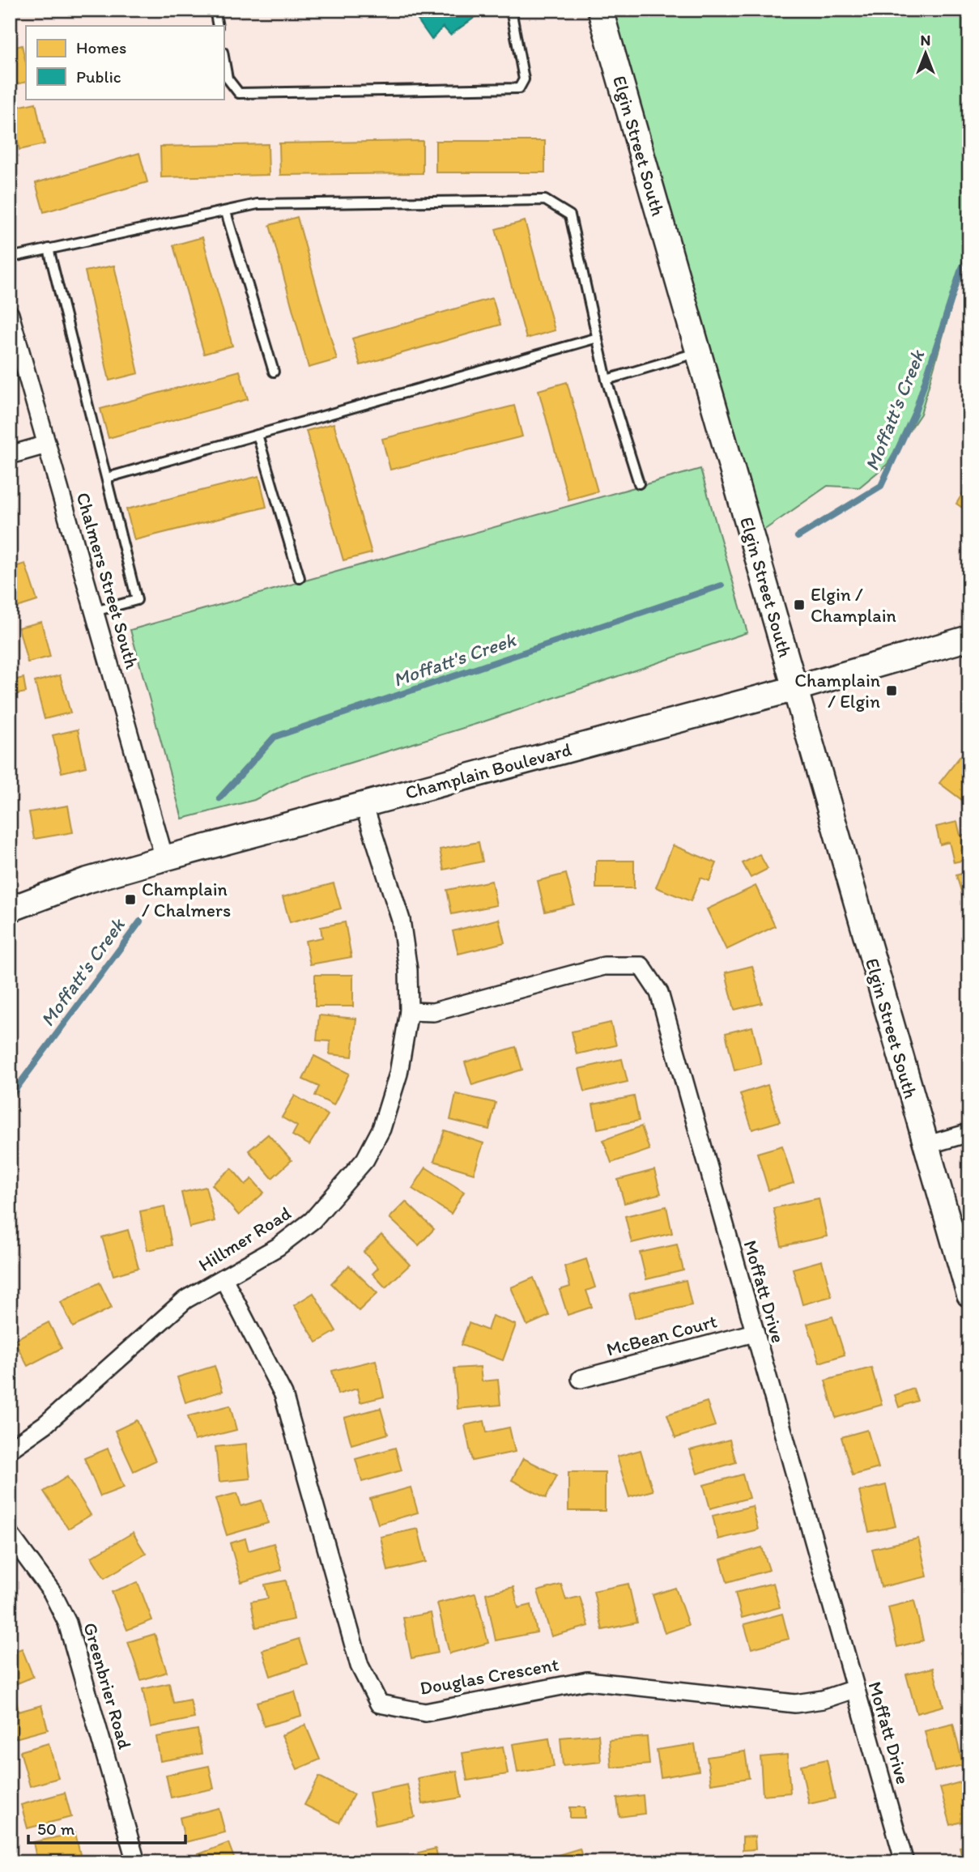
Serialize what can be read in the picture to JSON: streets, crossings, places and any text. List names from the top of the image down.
{
  "streets": {
    "street": [
      "Elgin Street South",
      "Chalmers Street South",
      "Champlain Boulevard",
      "Hillmer Road",
      "Moffatt Drive",
      "McBean Court",
      "Douglas Crescent",
      "Greenbrier Road"
    ]
  },
  "crossings": [
    ["Elgin Street South", "Champlain Boulevard"],
    ["Chalmers Street South", "Champlain Boulevard"],
    ["Champlain Boulevard", "Hillmer Road"],
    ["Hillmer Road", "Moffatt Drive"],
    ["Hillmer Road", "Douglas Crescent"],
    ["Moffatt Drive", "McBean Court"],
    ["Moffatt Drive", "Douglas Crescent"]
  ],
  "water": ["Moffatt's Creek"],
  "places": {
    "transit": ["Elgin / Champlain", "Champlain / Elgin", "Champlain / Chalmers"]
  },
  "legend": ["Homes", "Public"],
  "scale_bar": "50 m",
  "north": "top"
}
